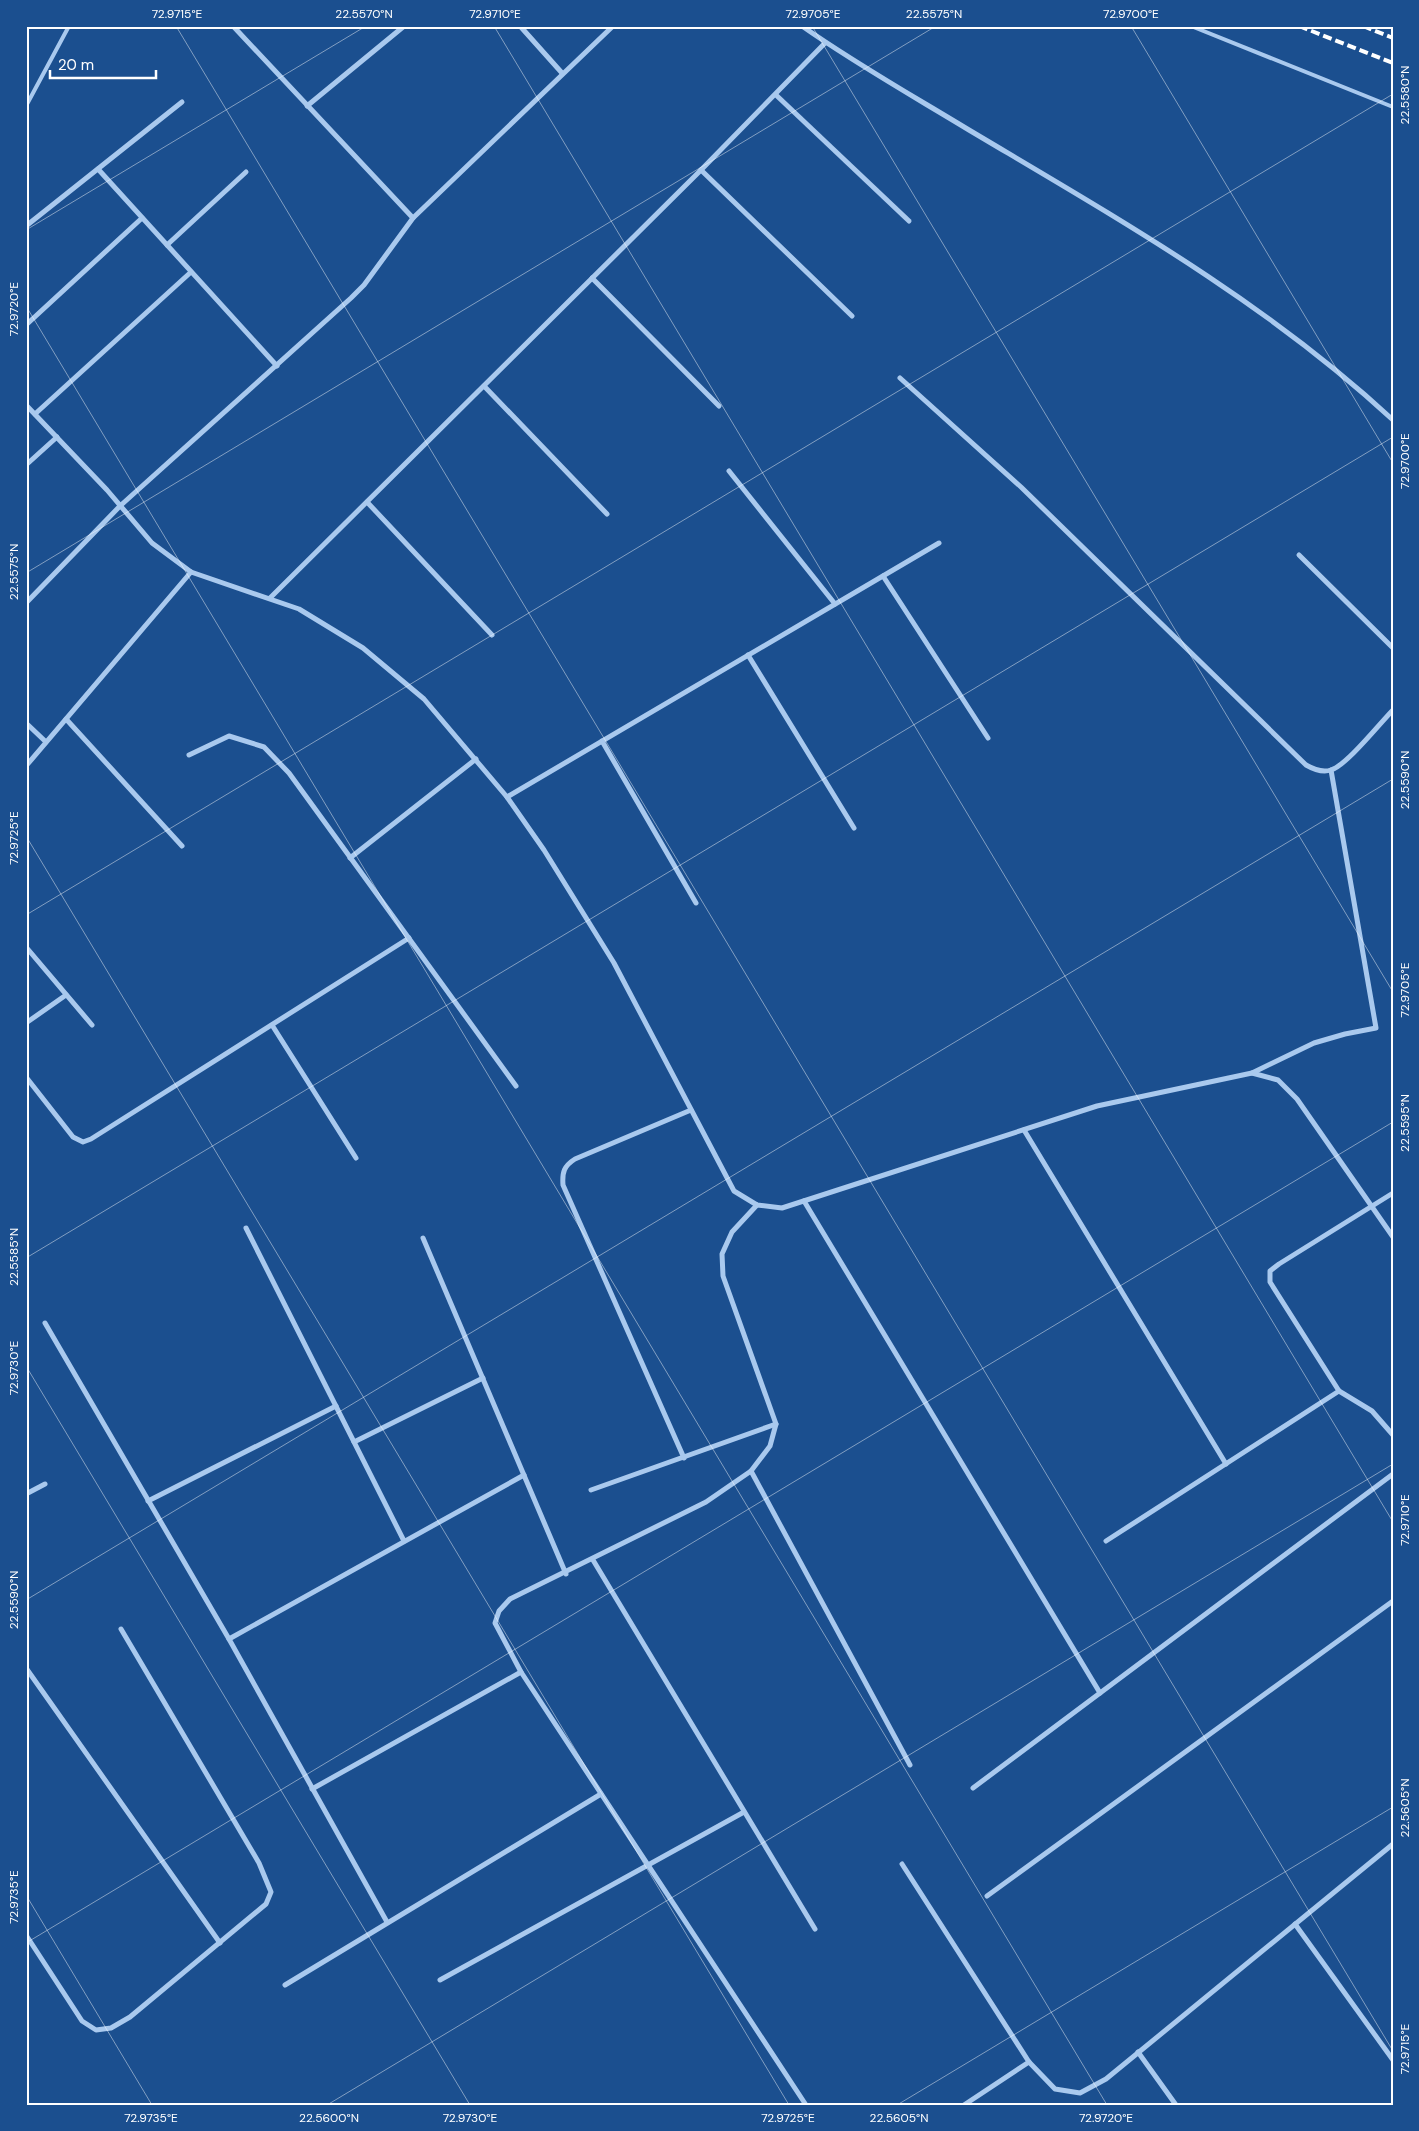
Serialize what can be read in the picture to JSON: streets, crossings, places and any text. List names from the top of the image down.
{
  "scale_bar": "20 m",
  "coordinates": [
    "72.9715°E",
    "22.5570°N",
    "72.9710°E",
    "72.9705°E",
    "22.5575°N",
    "72.9700°E",
    "22.5580°N",
    "72.9720°E",
    "22.5590°N",
    "72.9725°E",
    "22.5595°N",
    "22.5585°N",
    "72.9730°E",
    "22.5605°N",
    "72.9735°E",
    "22.5600°N"
  ]
}
